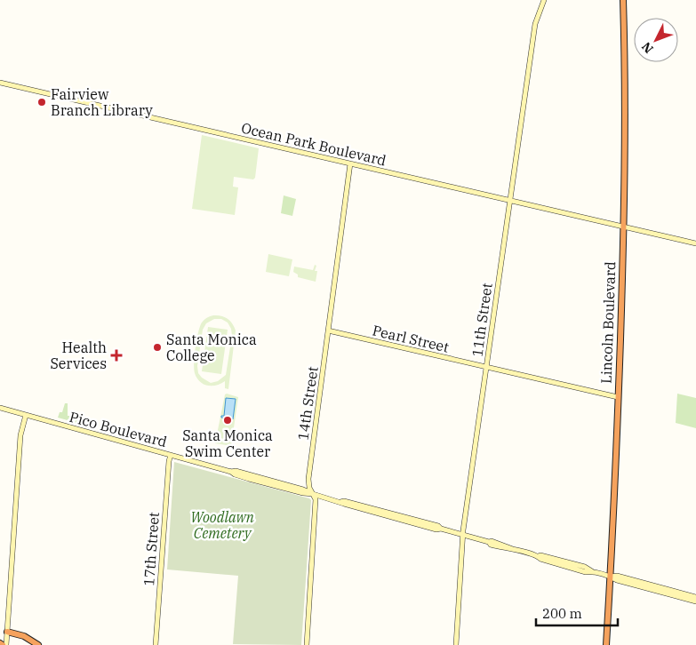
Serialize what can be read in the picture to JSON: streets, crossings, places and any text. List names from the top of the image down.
{
  "streets": {
    "highway": ["Lincoln Boulevard"],
    "street": [
      "Ocean Park Boulevard",
      "11th Street",
      "Pearl Street",
      "14th Street",
      "Pico Boulevard",
      "17th Street"
    ]
  },
  "crossings": [
    ["Ocean Park Boulevard", "11th Street"],
    ["Ocean Park Boulevard", "Lincoln Boulevard"],
    ["Ocean Park Boulevard", "14th Street"],
    ["11th Street", "Pearl Street"],
    ["11th Street", "Pico Boulevard"],
    ["Lincoln Boulevard", "Pearl Street"],
    ["Lincoln Boulevard", "Pico Boulevard"],
    ["Pearl Street", "14th Street"],
    ["14th Street", "Pico Boulevard"],
    ["Pico Boulevard", "17th Street"]
  ],
  "parks": ["Woodlawn Cemetery"],
  "places": {
    "other": ["Fairview Branch Library", "Santa Monica College", "Santa Monica Swim Center"],
    "health": ["Health Services"]
  },
  "scale_bar": "200 m",
  "north": "bottom left"
}
